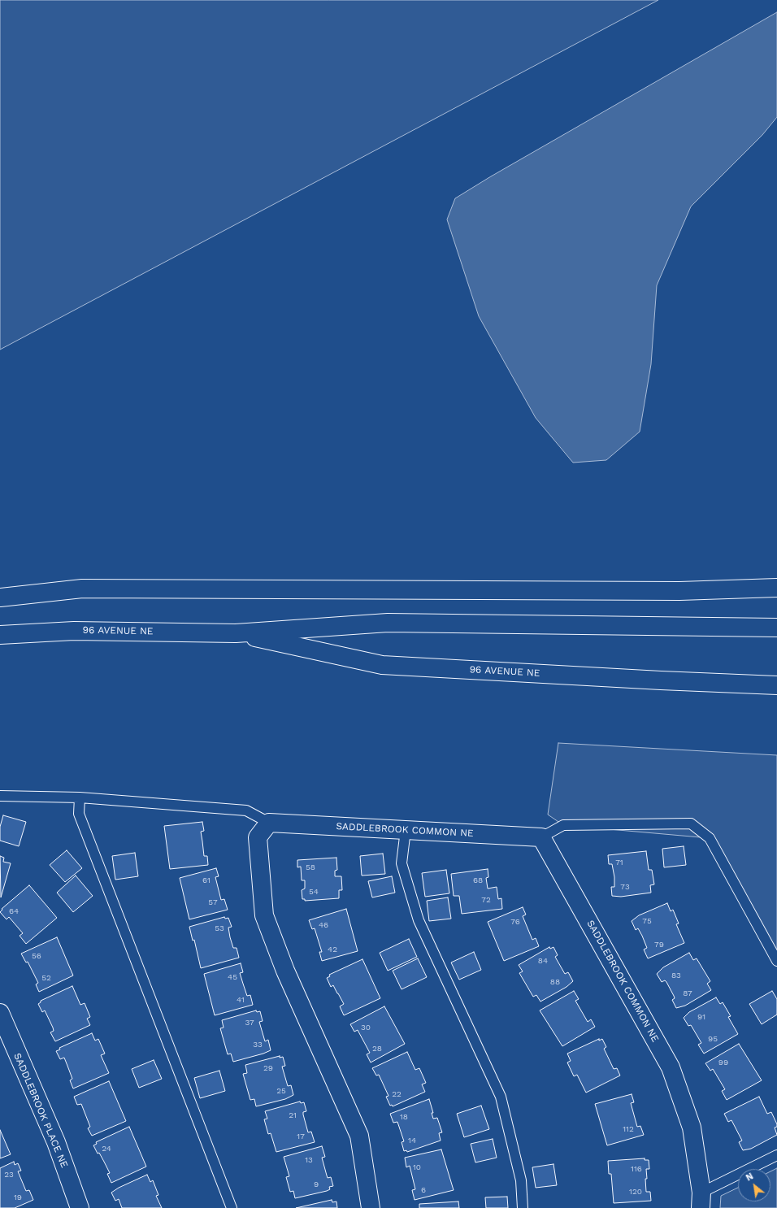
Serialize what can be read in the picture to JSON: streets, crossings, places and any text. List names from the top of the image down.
{
  "streets": {
    "main road": ["96 AVENUE NE", "SADDLEBROOK COMMON NE", "SADDLEBROOK PLACE NE"]
  },
  "house_numbers": [
    "71",
    "58",
    "61",
    "68",
    "73",
    "54",
    "72",
    "57",
    "64",
    "75",
    "76",
    "46",
    "53",
    "79",
    "42",
    "56",
    "84",
    "83",
    "45",
    "52",
    "88",
    "87",
    "41",
    "91",
    "37",
    "30",
    "95",
    "33",
    "28",
    "99",
    "29",
    "25",
    "22",
    "21",
    "18",
    "112",
    "17",
    "14",
    "24",
    "13",
    "10",
    "116",
    "23",
    "9",
    "6",
    "120",
    "19"
  ],
  "north": "top left"
}
